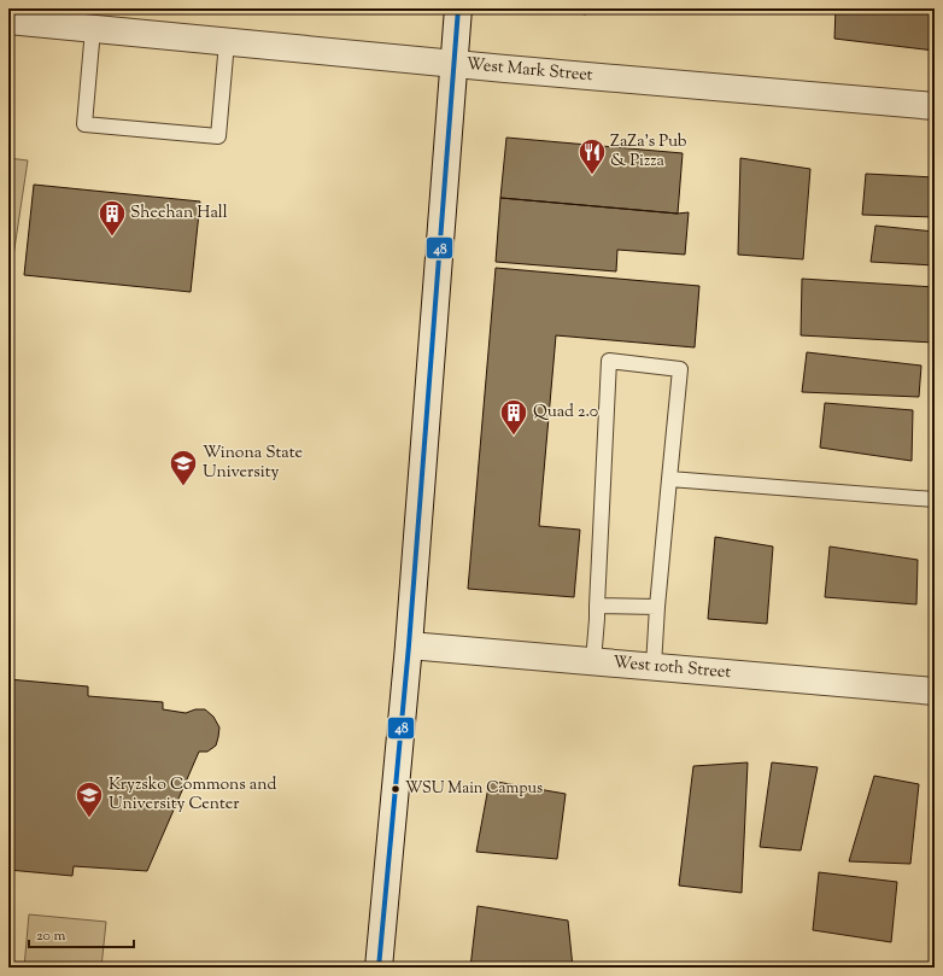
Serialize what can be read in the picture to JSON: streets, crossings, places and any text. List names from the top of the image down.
{
  "streets": {
    "street": ["West Mark Street", "West 10th Street"]
  },
  "places": {
    "restaurant": ["ZaZa's Pub & Pizza"],
    "building": ["Sheehan Hall", "Quad 2.0"],
    "school or university": ["Winona State University", "Kryzsko Commons and University Center"],
    "other": ["WSU Main Campus"]
  },
  "lines": ["transit line 48"],
  "scale_bar": "20 m"
}
